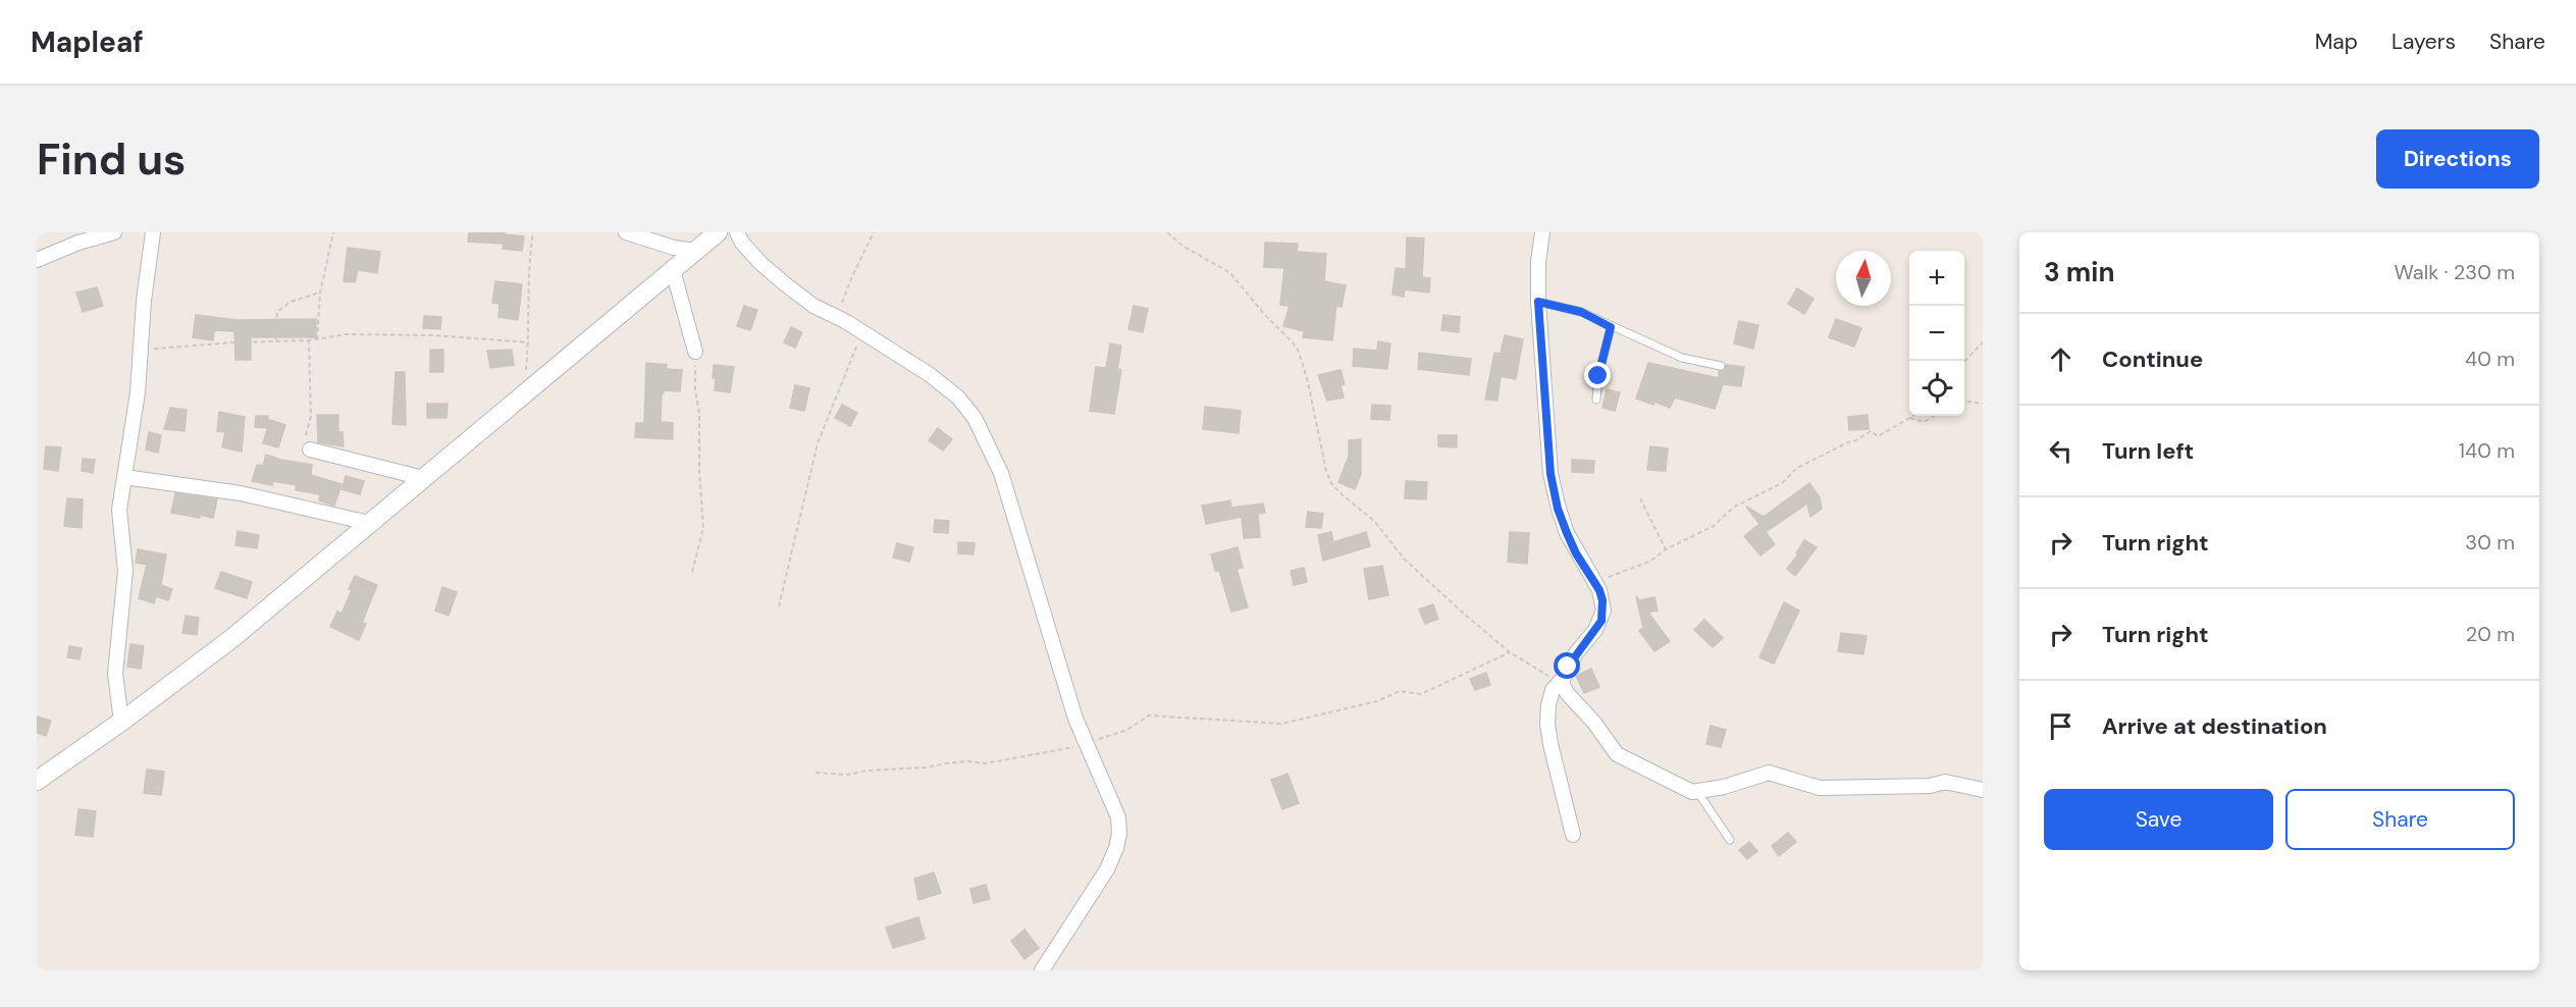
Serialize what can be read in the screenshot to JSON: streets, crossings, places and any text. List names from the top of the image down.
{
  "north": "top",
  "page": {
    "header": "Mapleaf",
    "nav": ["Map", "Layers", "Share"],
    "buttons": [
      "Directions",
      ["Save", "Share"]
    ],
    "title": "Find us",
    "heading": ["3 min", "Walk · 230 m"],
    "map_buttons": ["+", "−"],
    "list": [
      ["Continue", "40 m"],
      ["Turn left", "140 m"],
      ["Turn right", "30 m"],
      ["Turn right", "20 m"],
      "Arrive at destination"
    ]
  }
}
